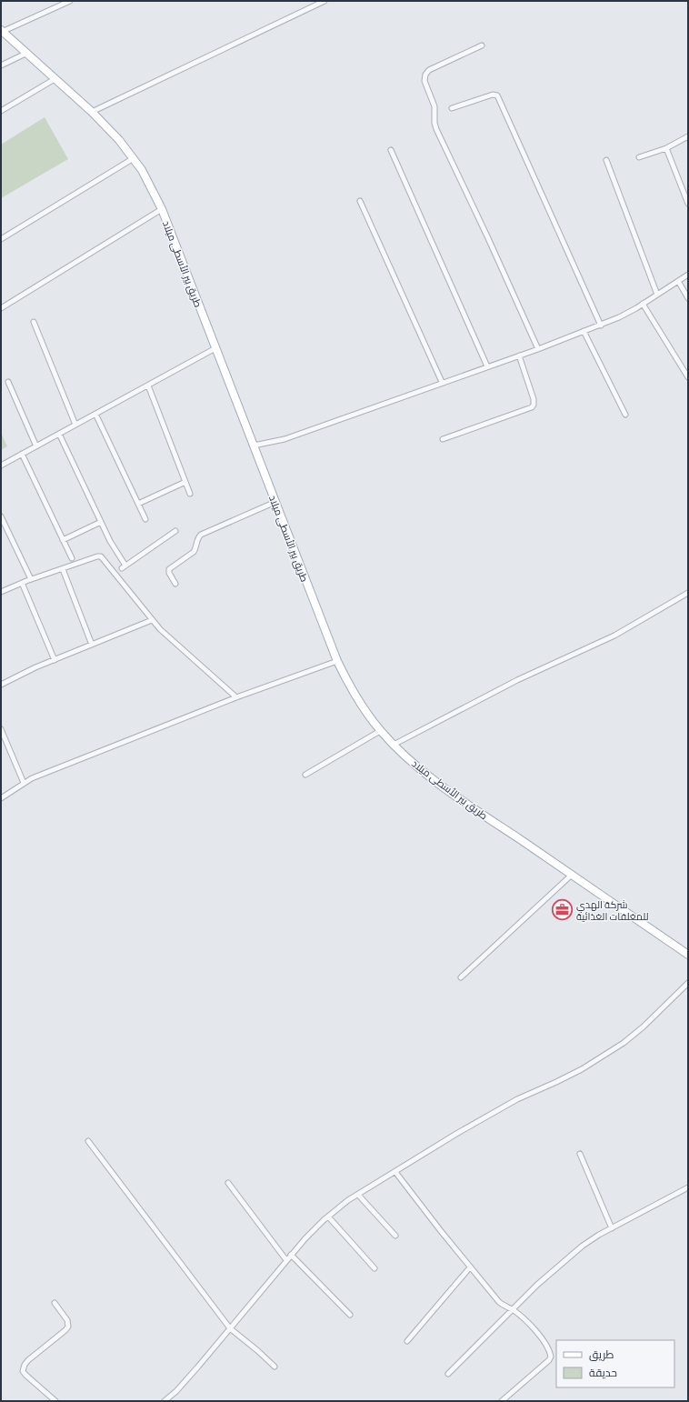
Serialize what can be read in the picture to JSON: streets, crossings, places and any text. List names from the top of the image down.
{
  "streets": {
    "main road": ["طريق بير الأسطى ميلاد"]
  },
  "places": {
    "office": ["شركة الهدي للمغلفات الغذائية"]
  },
  "legend": ["طريق", "حديقة"]
}
